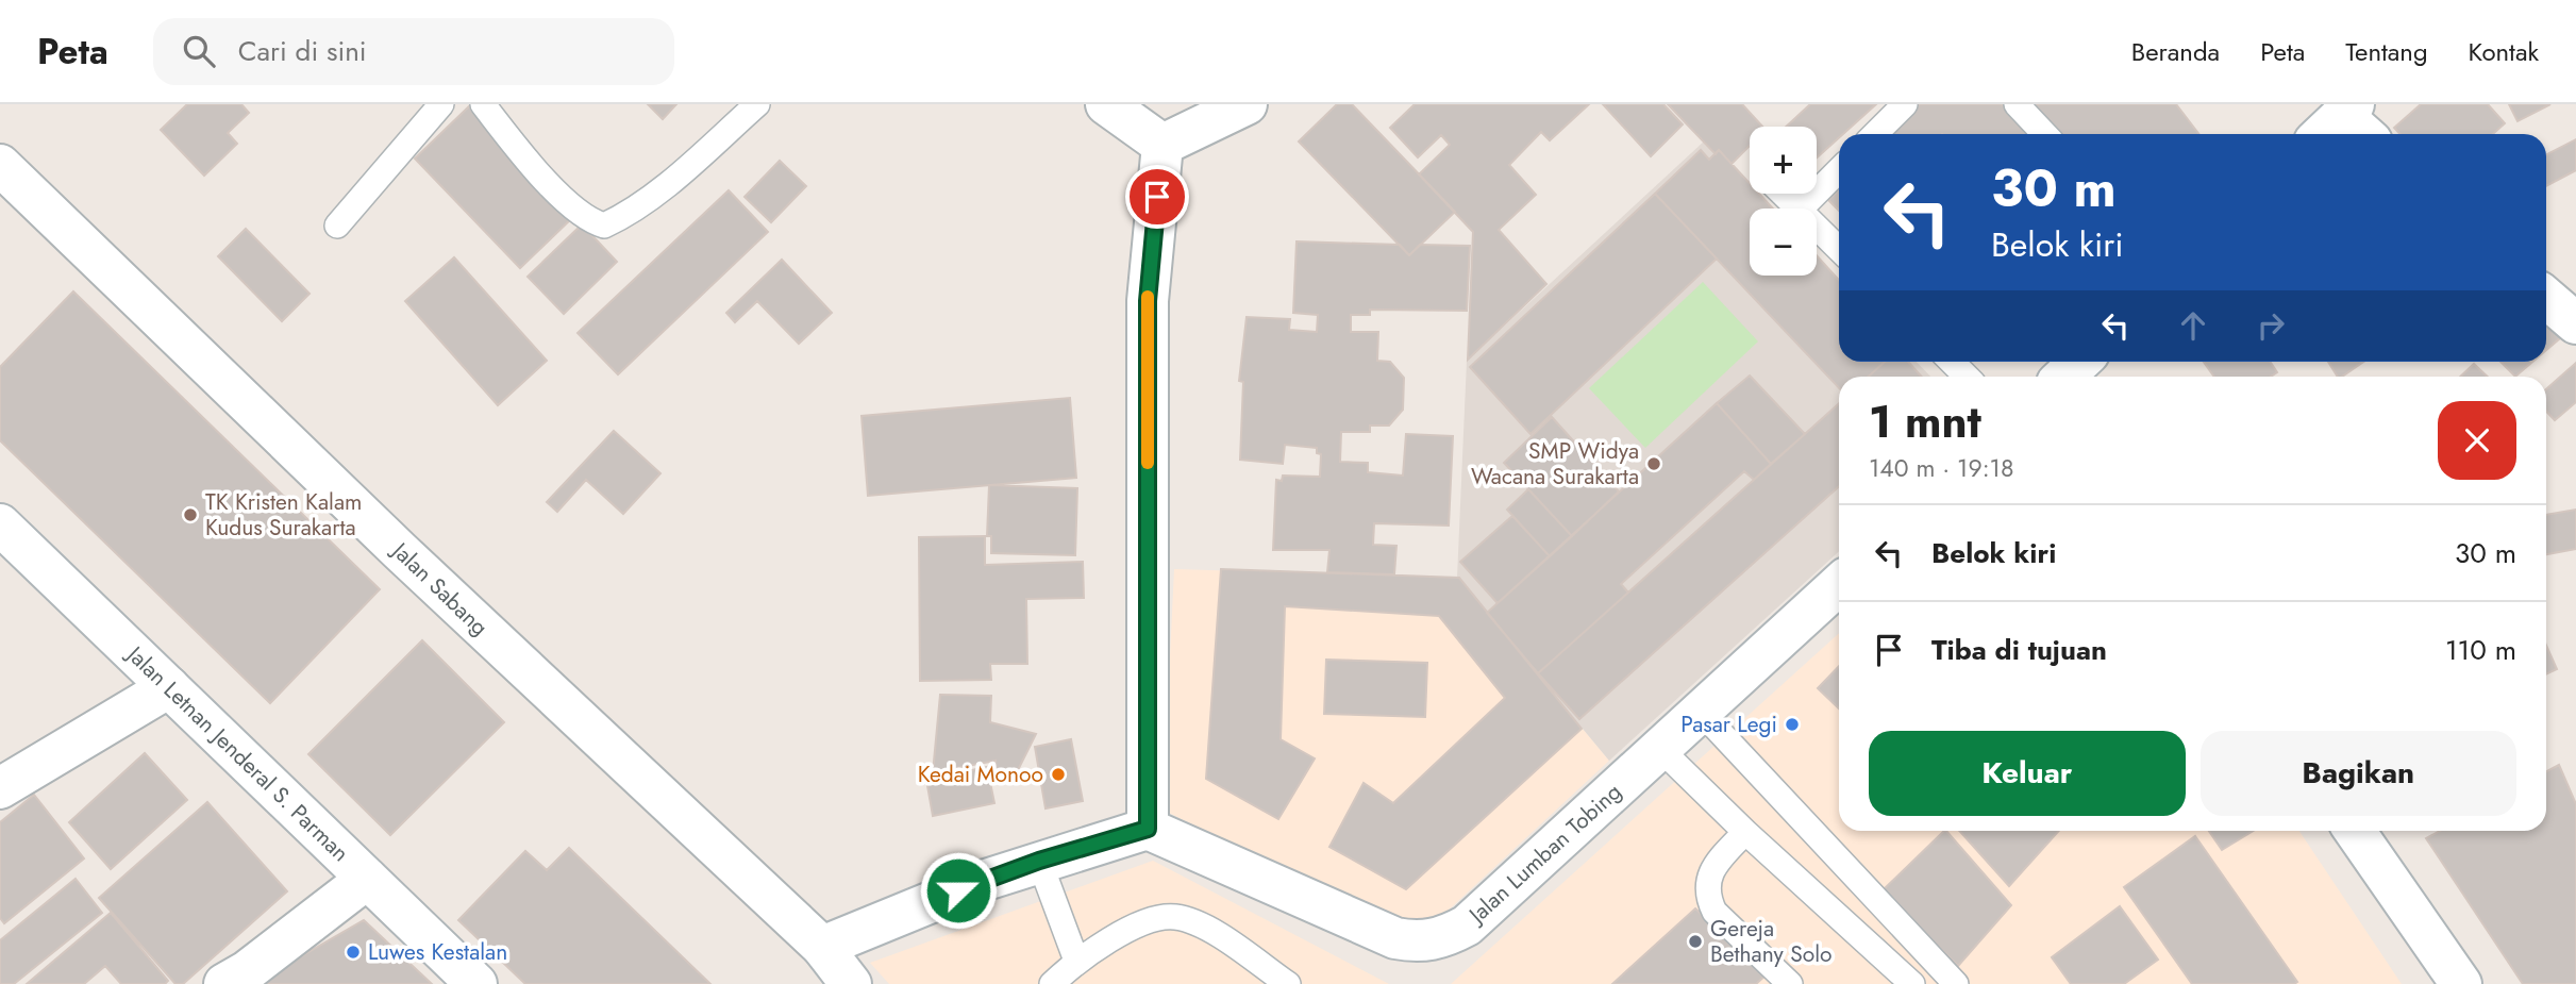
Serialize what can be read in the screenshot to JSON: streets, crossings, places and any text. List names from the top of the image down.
{
  "streets": {
    "street": ["Jalan Sabang", "Jalan Letnan Jenderal S. Parman", "Jalan Lumban Tobing"]
  },
  "places": [
    "SMP Widya Wacana Surakarta",
    "TK Kristen Kalam Kudus Surakarta",
    "Pasar Legi",
    "Kedai Monoo",
    "Gereja Bethany Solo",
    "Luwes Kestalan"
  ],
  "page": {
    "header": "Peta",
    "search": "Cari di sini",
    "nav": [
      "Beranda",
      "Peta",
      "Tentang",
      "Kontak"
    ],
    "map_buttons": ["+", "−"],
    "turn": ["30 m", "Belok kiri"],
    "heading": ["1 mnt", "140 m · 19:18"],
    "list": [
      {
        "name": "Belok kiri",
        "value": "30 m"
      },
      {
        "name": "Tiba di tujuan",
        "value": "110 m"
      }
    ],
    "buttons": ["Keluar", "Bagikan"]
  }
}
